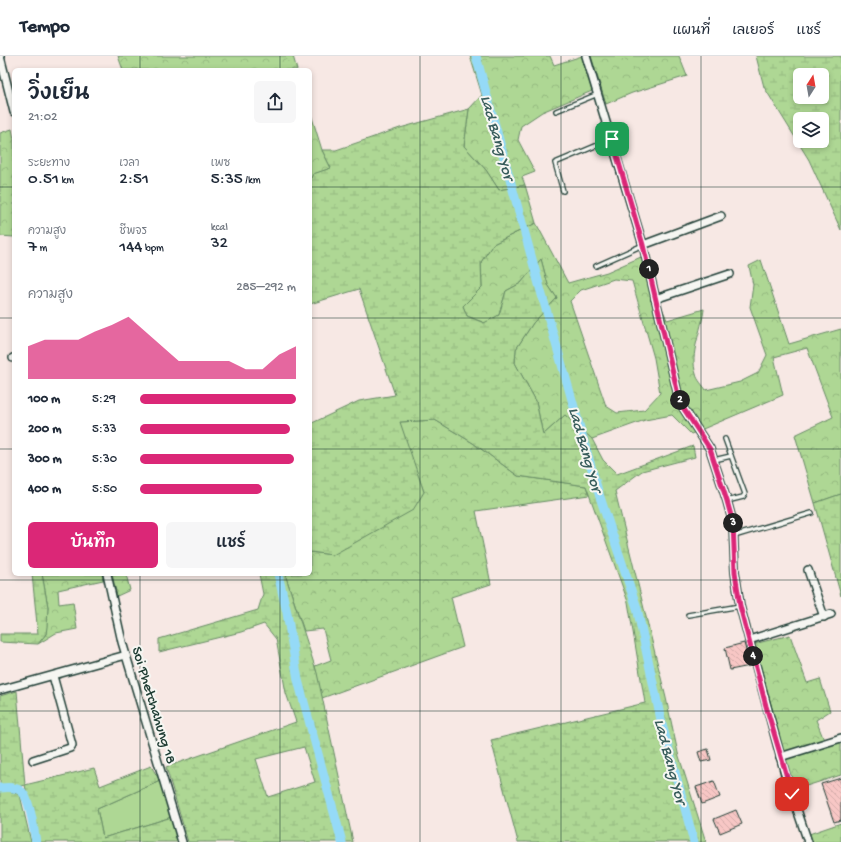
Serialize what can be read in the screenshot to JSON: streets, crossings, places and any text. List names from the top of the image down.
{
  "streets": {
    "street": ["Soi Phetchahung 18"]
  },
  "water": ["Lad Bang Yor"],
  "north": "top",
  "page": {
    "header": "Tempo",
    "nav": ["แผนที่", "เลเยอร์", "แชร์"],
    "heading": ["วิ่งเย็น", "21:02"],
    "stats": [
      ["ระยะทาง", "0.51 km"],
      ["เวลา", "2:51"],
      ["เพซ", "5:35 /km"],
      ["ความสูง", "7 m"],
      ["ชีพจร", "144 bpm"],
      ["kcal", "32"]
    ],
    "pins": [
      "1",
      "2",
      "3",
      "4"
    ],
    "chart": ["ความสูง", "285–292 m"],
    "list": [
      {
        "name": "100 m",
        "note": "5:29"
      },
      {
        "name": "200 m",
        "note": "5:33"
      },
      {
        "name": "300 m",
        "note": "5:30"
      },
      {
        "name": "400 m",
        "note": "5:50"
      }
    ],
    "buttons": ["บันทึก", "แชร์"]
  }
}
